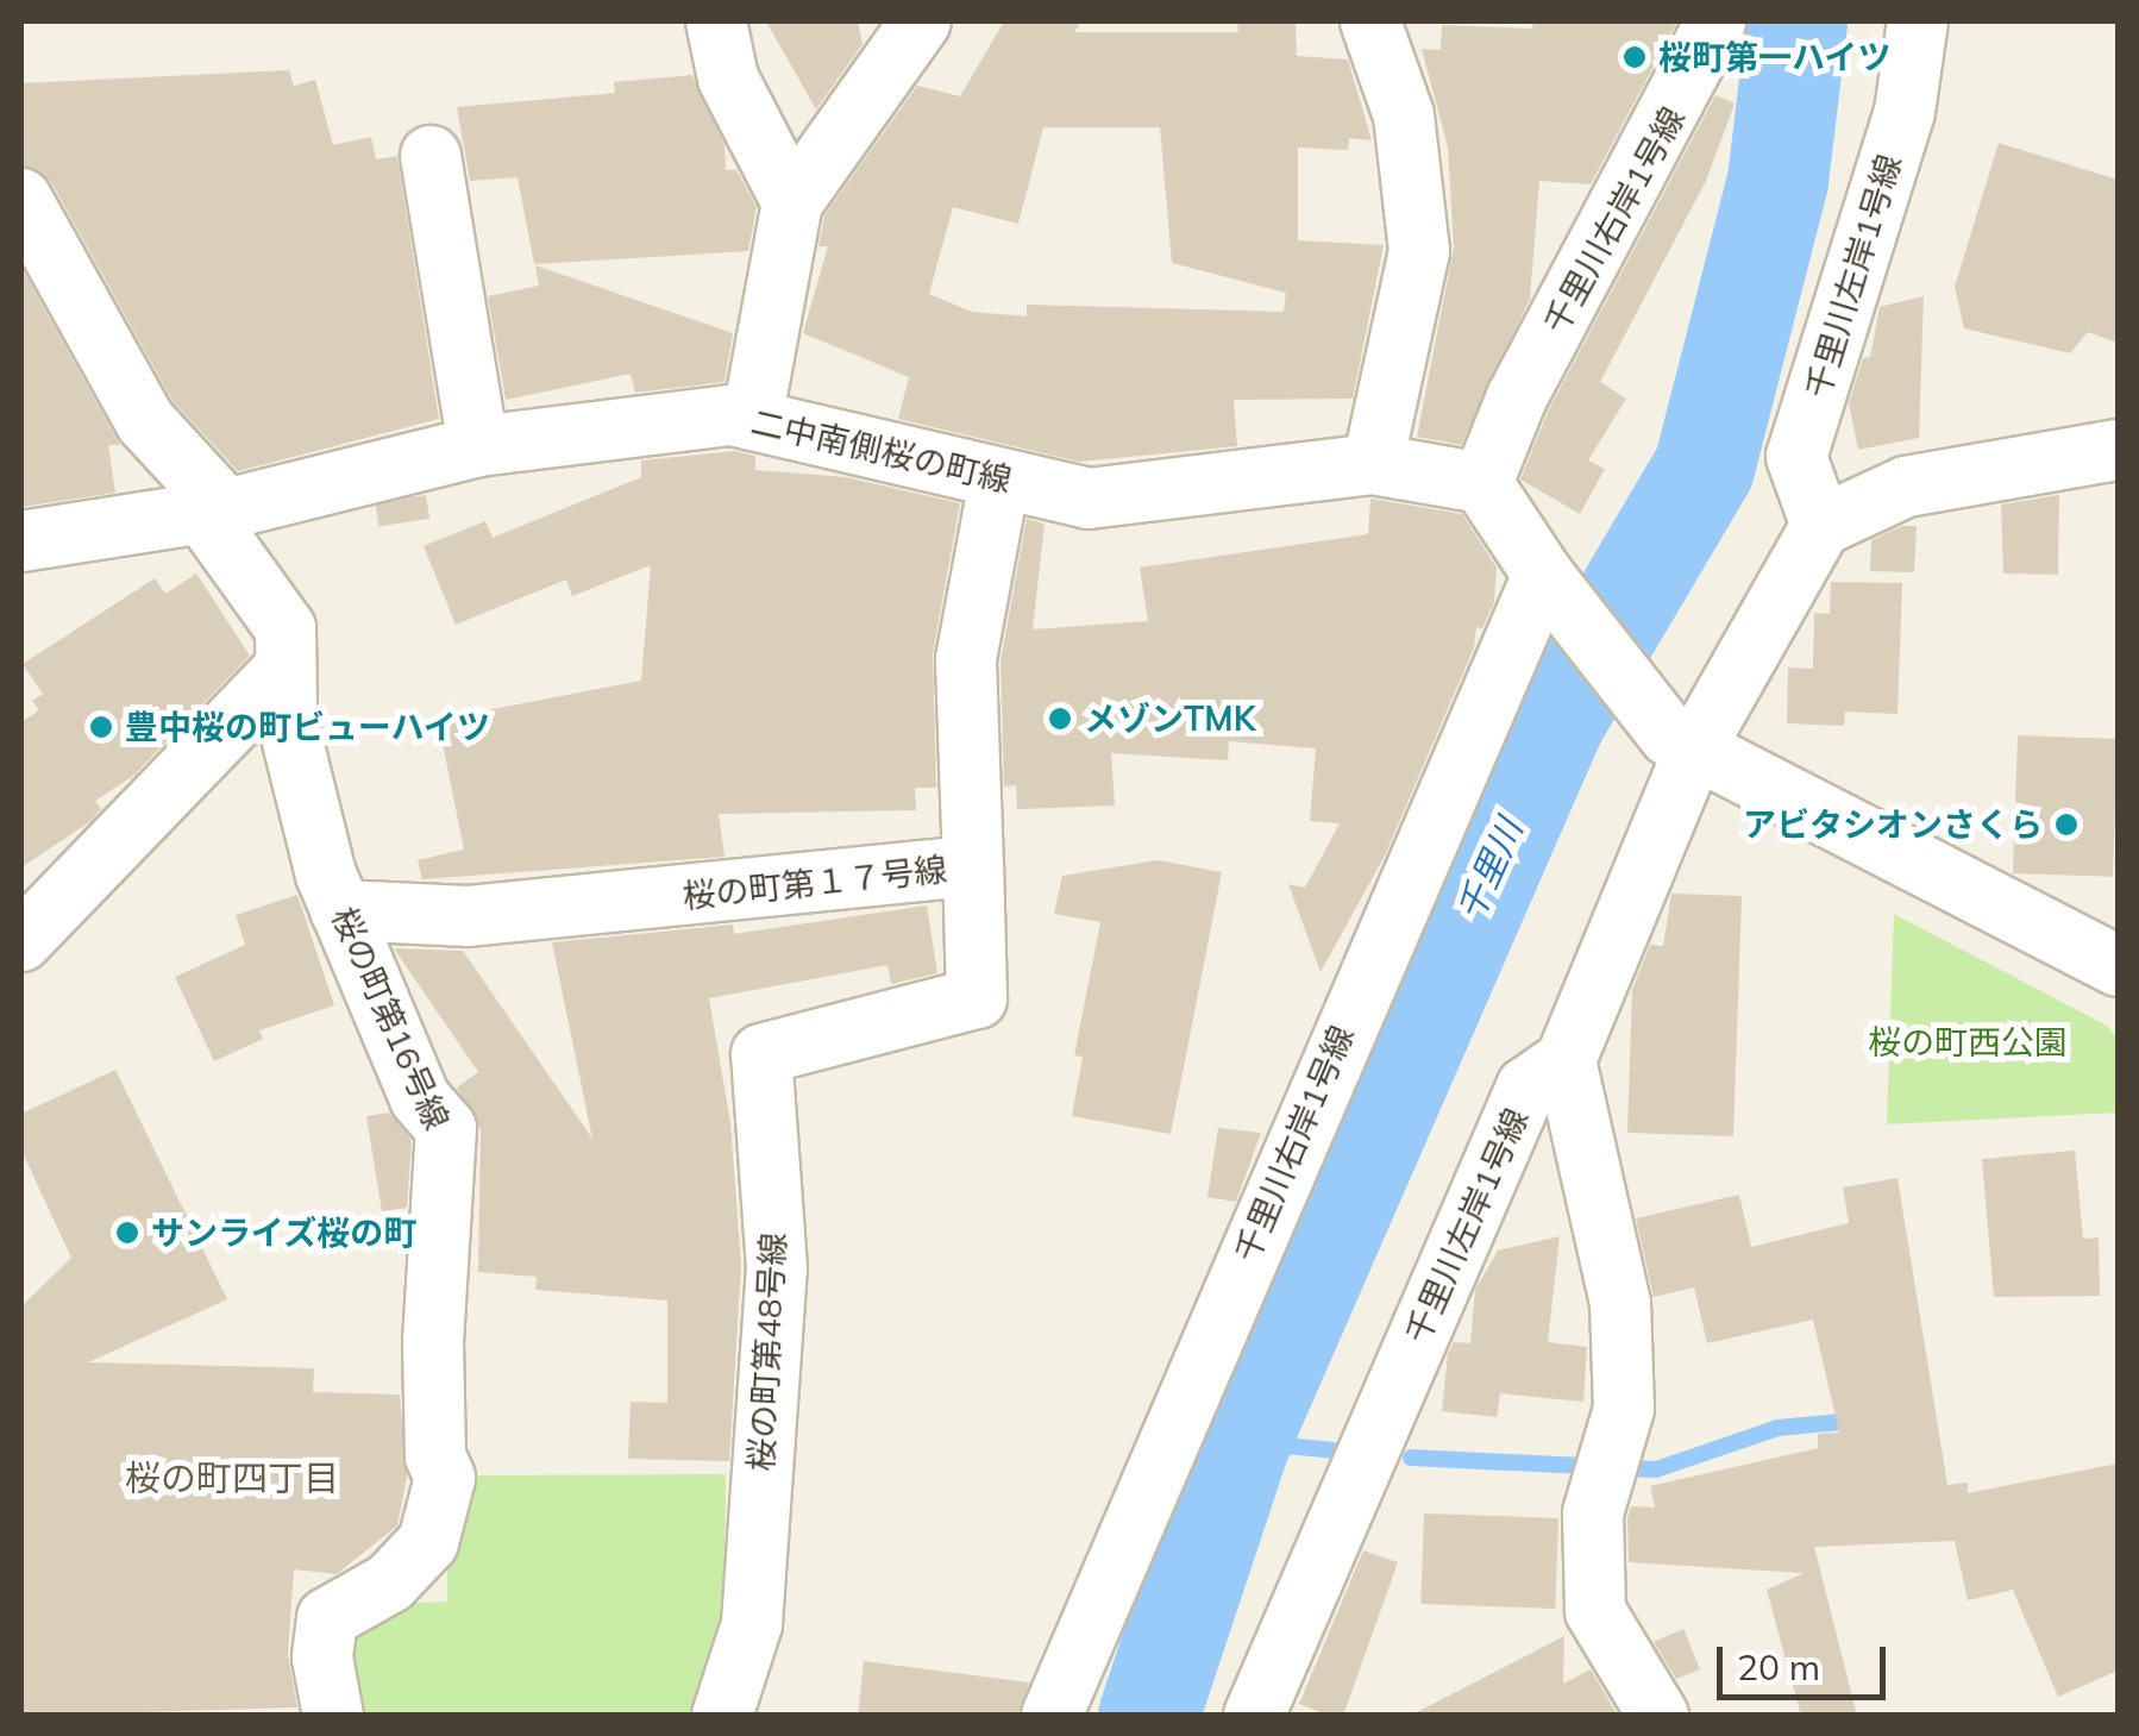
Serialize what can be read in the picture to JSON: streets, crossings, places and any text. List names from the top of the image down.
{
  "streets": {
    "street": [
      "千里川右岸1号線",
      "千里川左岸1号線",
      "二中南側桜の町線",
      "桜の町第１７号線",
      "桜の町第16号線",
      "桜の町第48号線"
    ]
  },
  "crossings": [
    ["千里川右岸1号線", "二中南側桜の町線"],
    ["二中南側桜の町線", "桜の町第１７号線"],
    ["二中南側桜の町線", "桜の町第16号線"],
    ["桜の町第１７号線", "桜の町第16号線"],
    ["桜の町第１７号線", "桜の町第48号線"]
  ],
  "districts": ["桜の町四丁目"],
  "water": ["千里川"],
  "parks": ["桜の町西公園"],
  "places": [
    "桜町第一ハイツ",
    "メゾンTMK",
    "豊中桜の町ビューハイツ",
    "アビタシオンさくら",
    "サンライズ桜の町"
  ],
  "scale_bar": "20 m"
}
